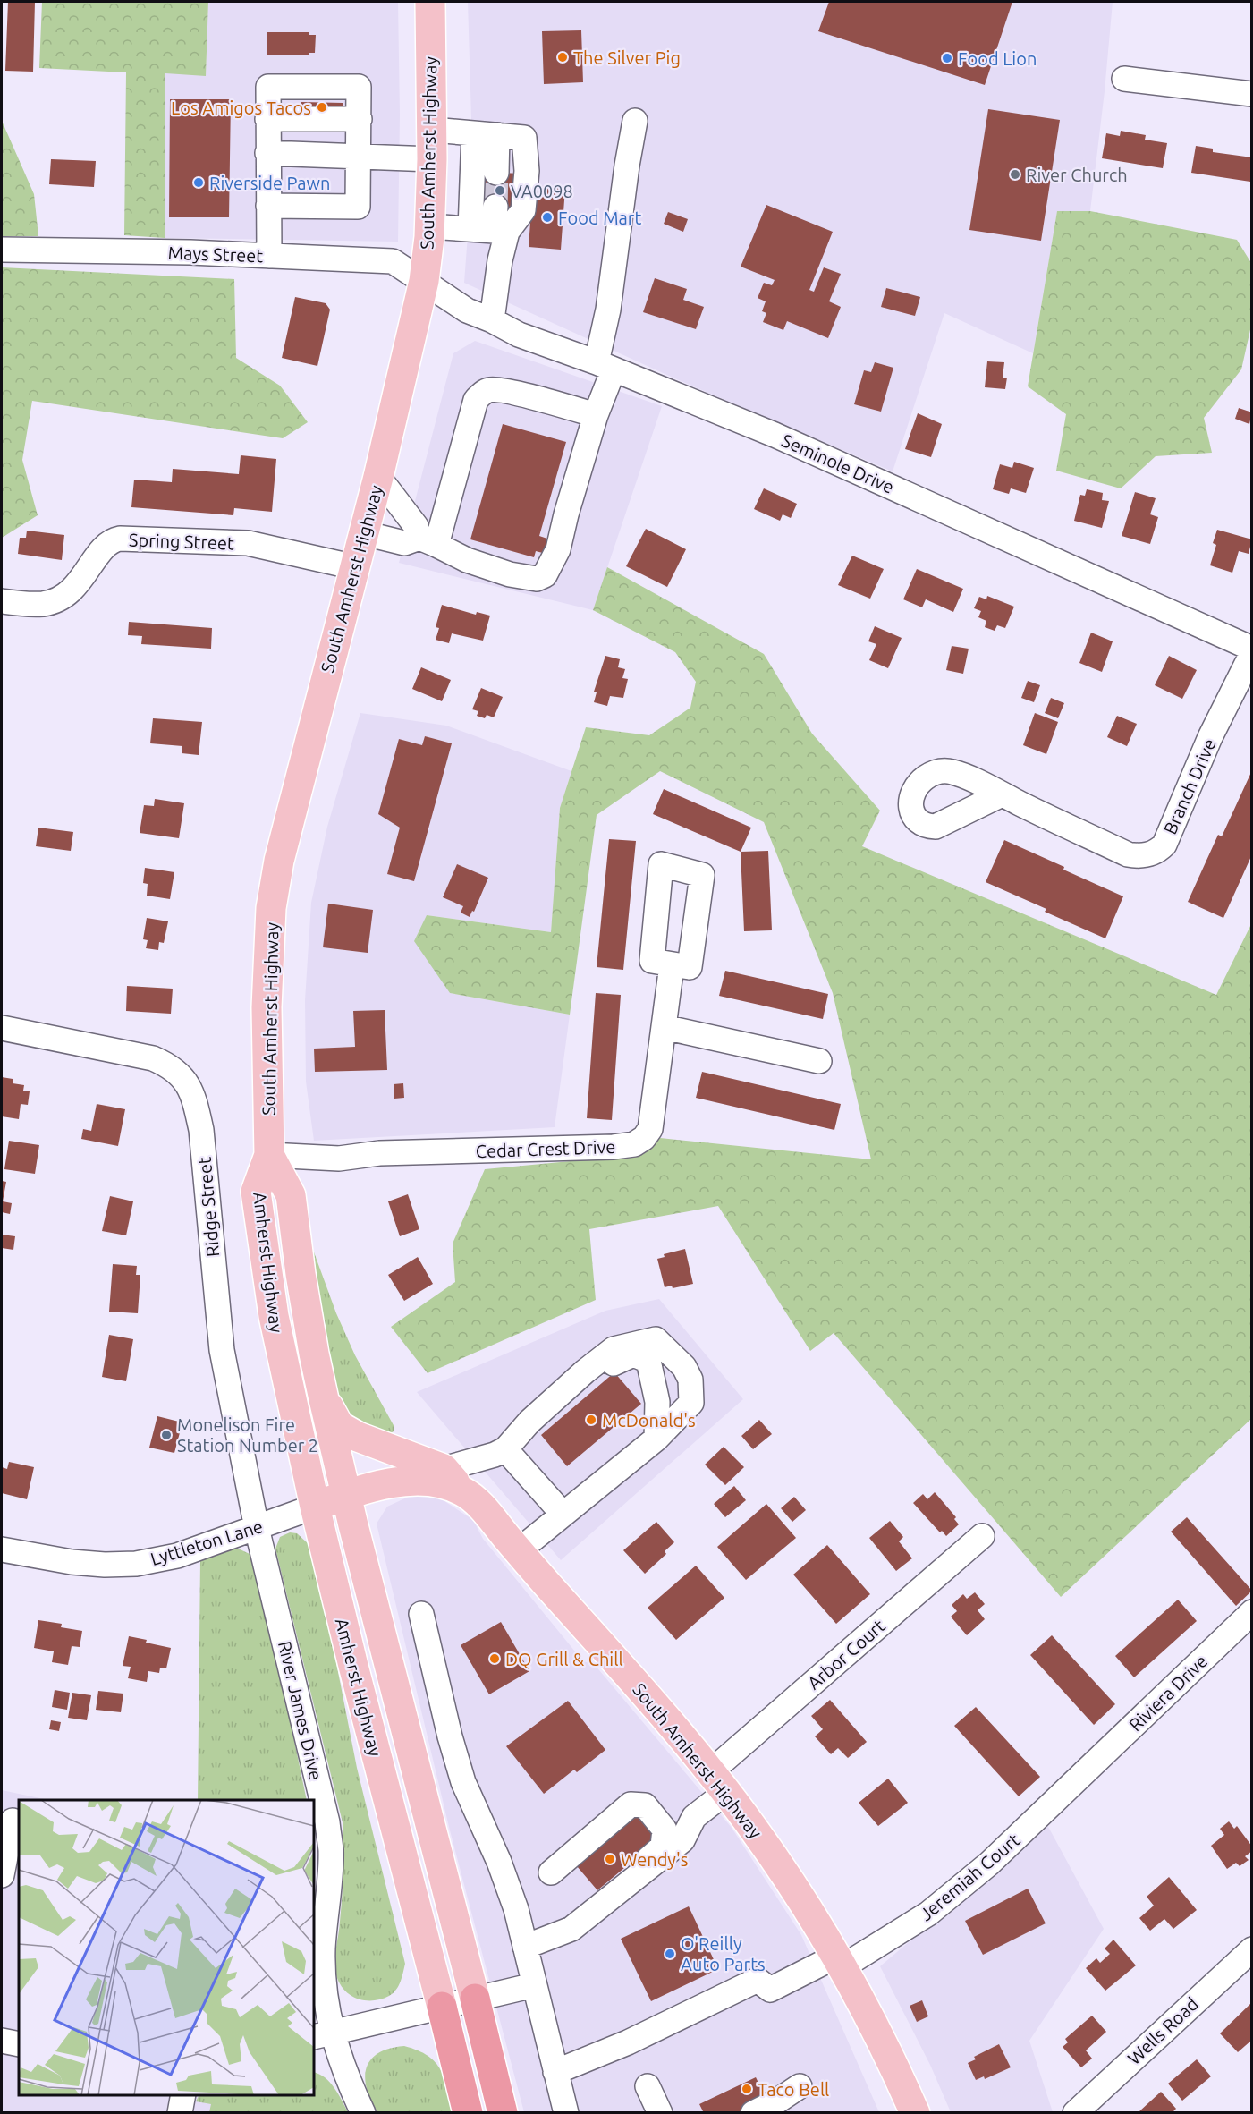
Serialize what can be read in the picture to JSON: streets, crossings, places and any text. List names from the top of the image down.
{
  "streets": {
    "highway": ["Amherst Highway"],
    "main road": ["South Amherst Highway"],
    "street": [
      "Mays Street",
      "Seminole Drive",
      "Spring Street",
      "Branch Drive",
      "Cedar Crest Drive",
      "Ridge Street",
      "Lyttleton Lane",
      "Arbor Court",
      "Riviera Drive",
      "River James Drive",
      "Jeremiah Court",
      "Wells Road"
    ]
  },
  "crossings": [
    ["South Amherst Highway", "Mays Street"],
    ["South Amherst Highway", "Seminole Drive"],
    ["South Amherst Highway", "Spring Street"],
    ["South Amherst Highway", "Cedar Crest Drive"],
    ["South Amherst Highway", "Amherst Highway"],
    ["South Amherst Highway", "Arbor Court"],
    ["South Amherst Highway", "Jeremiah Court"],
    ["Mays Street", "Seminole Drive"],
    ["Cedar Crest Drive", "Amherst Highway"],
    ["Ridge Street", "Lyttleton Lane"],
    ["Ridge Street", "River James Drive"],
    ["Amherst Highway", "Lyttleton Lane"],
    ["Lyttleton Lane", "River James Drive"],
    ["Riviera Drive", "Jeremiah Court"]
  ],
  "places": [
    "The Silver Pig",
    "Food Lion",
    "Los Amigos Tacos",
    "River Church",
    "Riverside Pawn",
    "VA0098",
    "Food Mart",
    "McDonald's",
    "Monelison Fire Station Number 2",
    "DQ Grill & Chill",
    "Wendy's",
    "O'Reilly Auto Parts",
    "Taco Bell"
  ]
}
